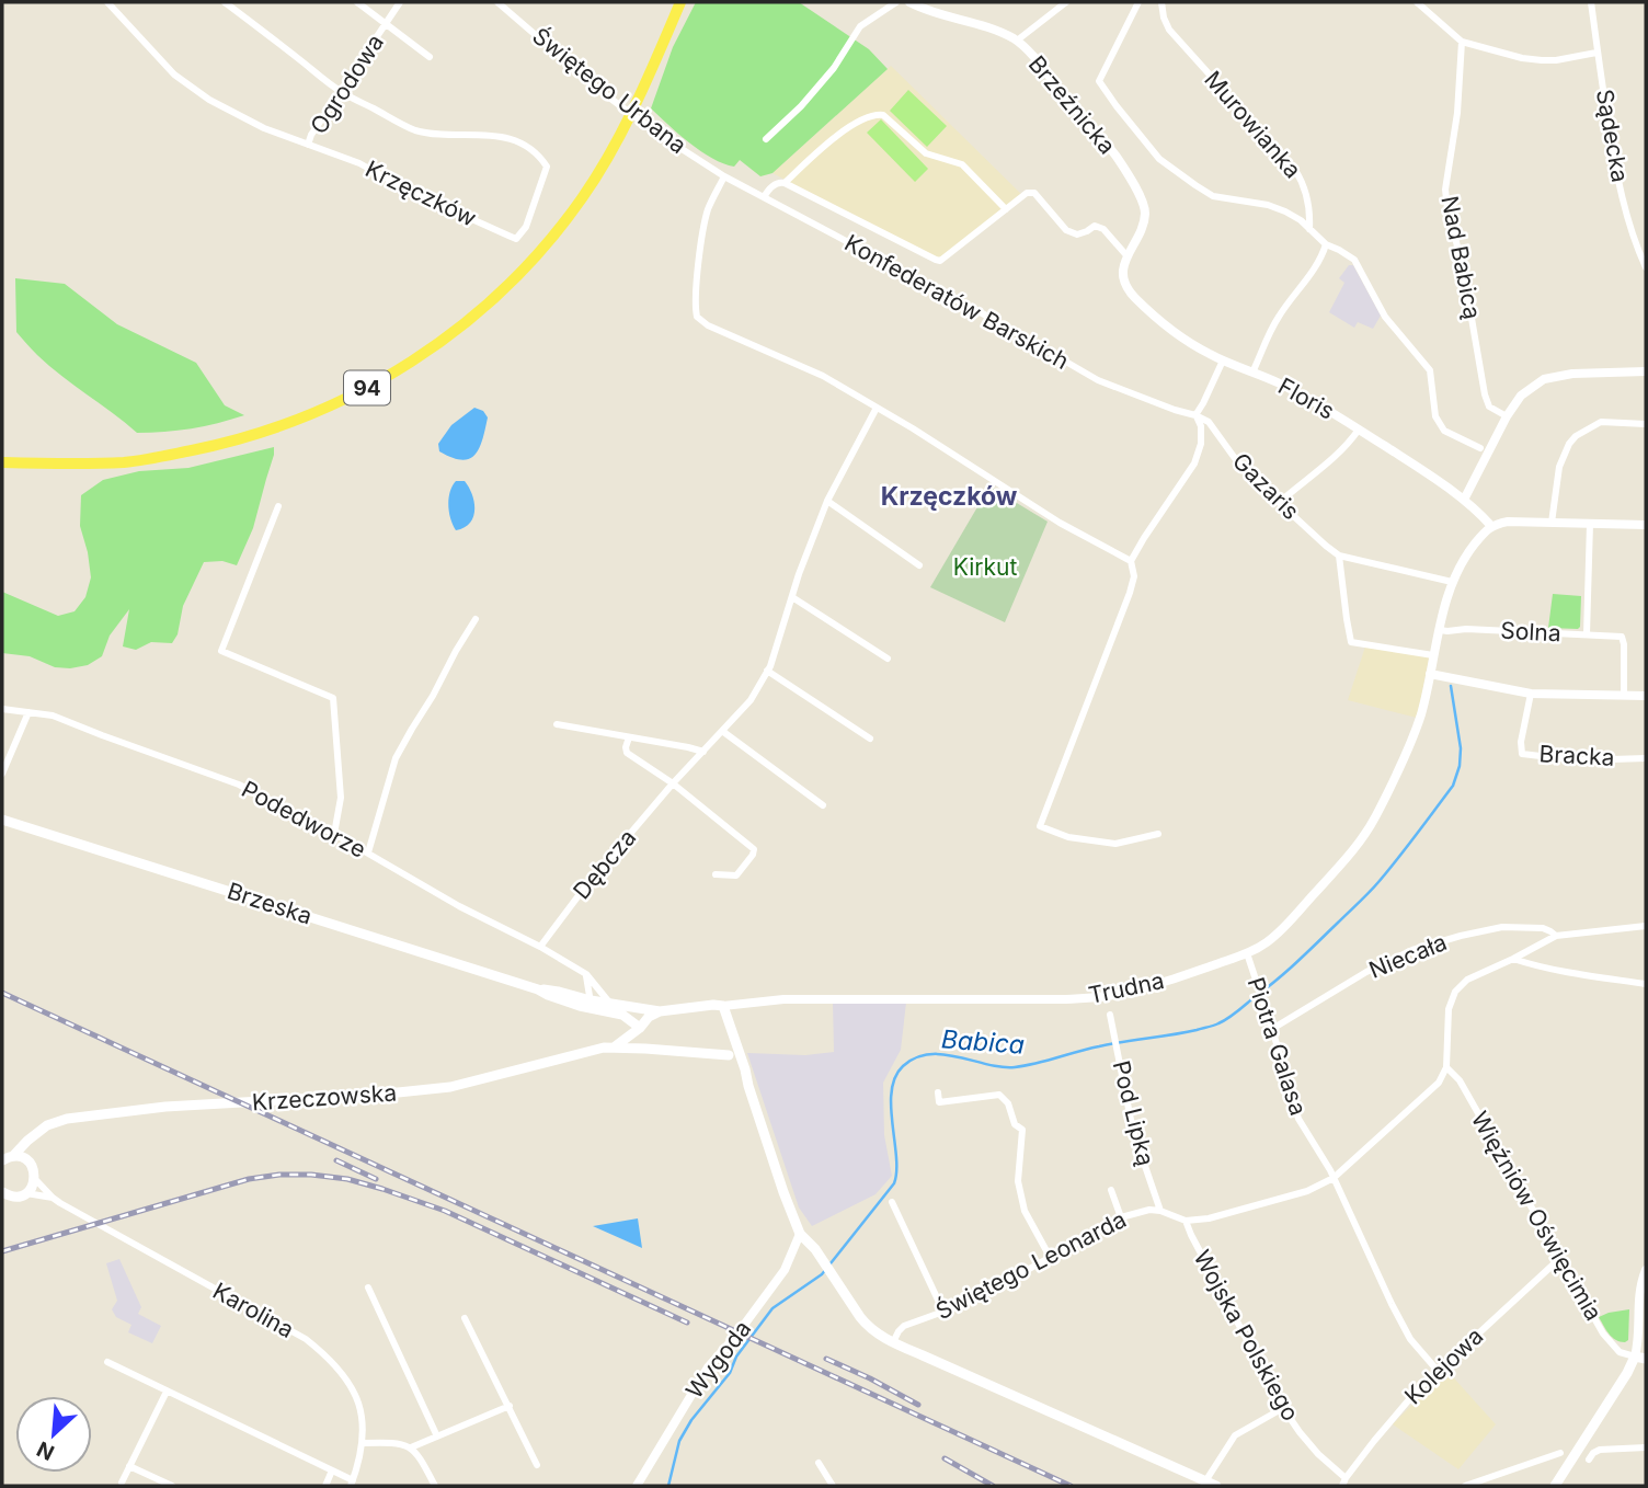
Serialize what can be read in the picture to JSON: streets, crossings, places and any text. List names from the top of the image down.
{
  "streets": {
    "main road": [
      "94",
      "Brzeska",
      "Trudna",
      "Krzeczowska"
    ],
    "street": [
      "Ogrodowa",
      "Świętego Urbana",
      "Brzeźnicka",
      "Murowianka",
      "Sądecka",
      "Krzęczków",
      "Nad Babicą",
      "Konfederatów Barskich",
      "Floris",
      "Gazaris",
      "Solna",
      "Bracka",
      "Podedworze",
      "Dębcza",
      "Niecała",
      "Piotra Galasa",
      "Pod Lipką",
      "Więźniów Oświęcimia",
      "Świętego Leonarda",
      "Karolina",
      "Wojska Polskiego",
      "Wygoda",
      "Kolejowa"
    ]
  },
  "crossings": [
    ["Ogrodowa", "Krzęczków"],
    ["Świętego Urbana", "Konfederatów Barskich"],
    ["Brzeźnicka", "Floris"],
    ["Konfederatów Barskich", "Gazaris"],
    ["Floris", "Trudna"],
    ["Solna", "Trudna"],
    ["Podedworze", "Dębcza"],
    ["Podedworze", "Brzeska"],
    ["Brzeska", "Trudna"],
    ["Brzeska", "Krzeczowska"],
    ["Niecała", "Piotra Galasa"],
    ["Niecała", "Więźniów Oświęcimia"],
    ["Trudna", "Piotra Galasa"],
    ["Trudna", "Krzeczowska"],
    ["Piotra Galasa", "Kolejowa"],
    ["Pod Lipką", "Świętego Leonarda"],
    ["Więźniów Oświęcimia", "Kolejowa"],
    ["Wojska Polskiego", "Kolejowa"]
  ],
  "districts": ["Krzęczków"],
  "water": ["Babica"],
  "parks": ["Kirkut"],
  "north": "bottom left"
}
